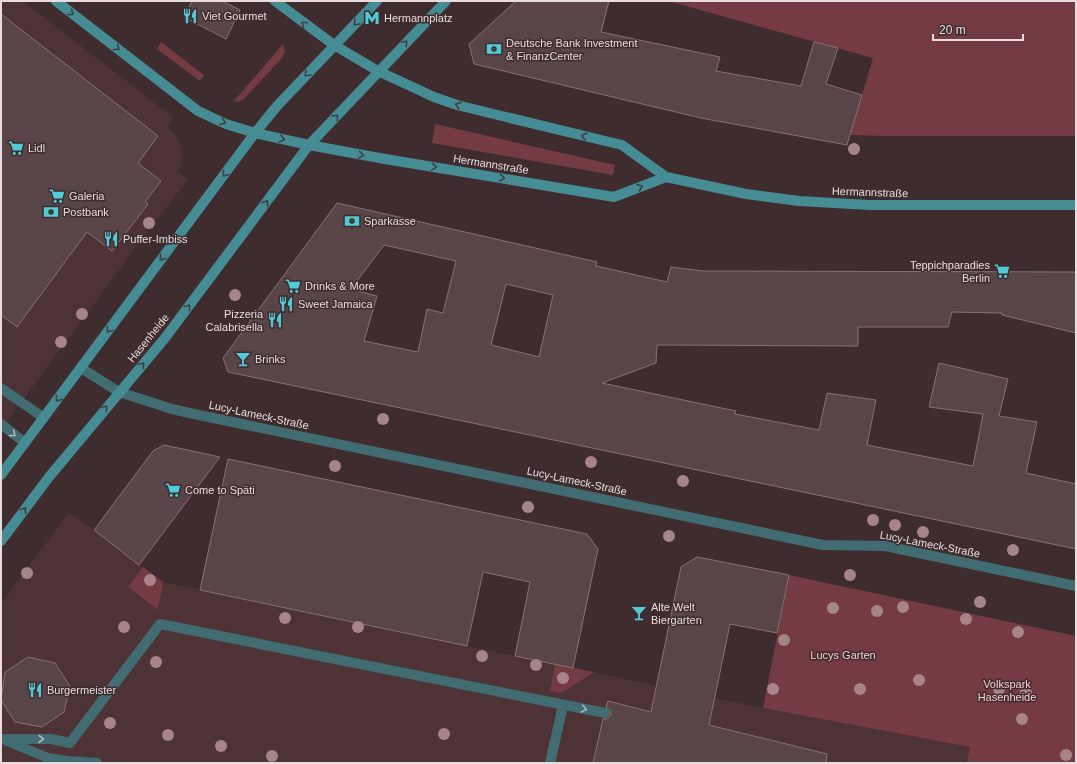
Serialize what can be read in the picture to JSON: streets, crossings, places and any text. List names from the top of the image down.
{
  "streets": {
    "main road": ["Hermannstraße", "Hasenheide"],
    "street": ["Lucy-Lameck-Straße"]
  },
  "crossings": [
    ["Hermannstraße", "Hasenheide"],
    ["Hasenheide", "Lucy-Lameck-Straße"]
  ],
  "parks": ["Lucys Garten", "Volkspark Hasenheide"],
  "places": {
    "restaurant": [
      "Viet Gourmet",
      "Puffer-Imbiss",
      "Sweet Jamaica",
      "Pizzeria Calabrisella",
      "Burgermeister"
    ],
    "metro station": ["Hermannplatz"],
    "bank": ["Deutsche Bank Investment & FinanzCenter", "Postbank", "Sparkasse"],
    "supermarket": [
      "Lidl",
      "Galeria",
      "Teppichparadies Berlin",
      "Drinks & More",
      "Come to Späti"
    ],
    "bar": ["Brinks", "Alte Welt Biergarten"]
  },
  "scale_bar": "20 m"
}
